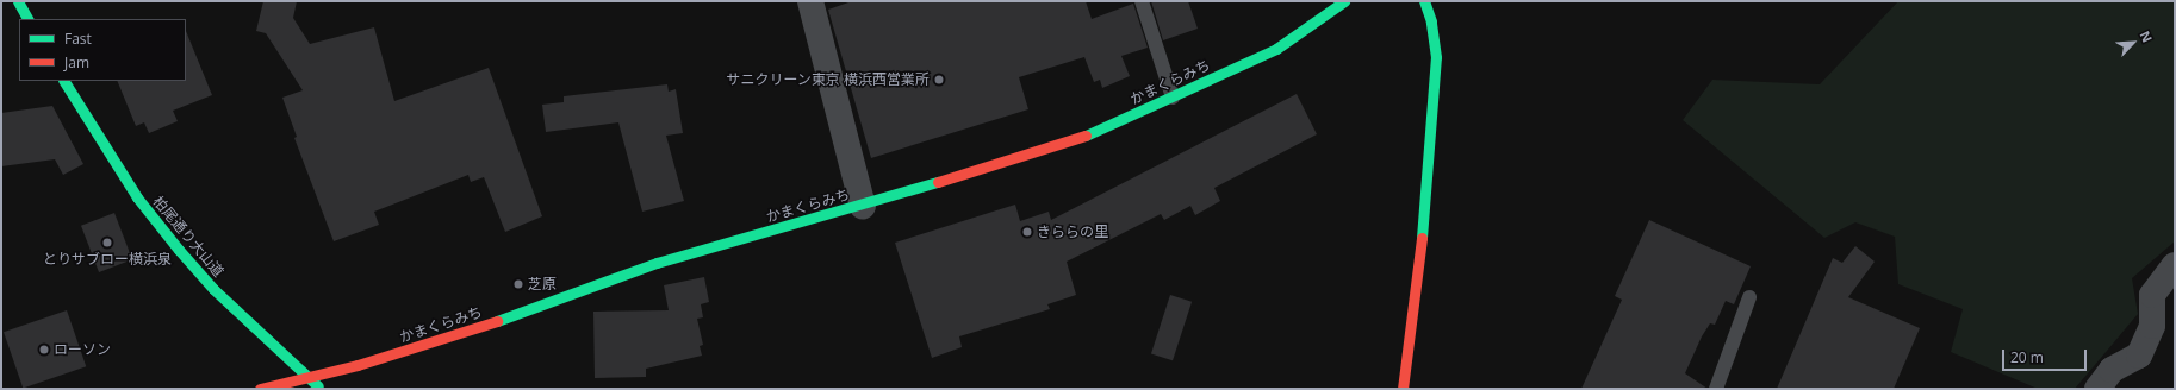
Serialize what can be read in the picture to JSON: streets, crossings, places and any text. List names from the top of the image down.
{
  "streets": {
    "main road": ["かまくらみち", "柏尾通り大山道"]
  },
  "crossings": [
    ["かまくらみち", "柏尾通り大山道"]
  ],
  "places": [
    "サニクリーン東京 横浜西営業所",
    "きららの里",
    "とりサブロー横浜泉",
    "芝原",
    "ローソン"
  ],
  "legend": ["Fast", "Jam"],
  "scale_bar": "20 m",
  "north": "top right"
}
